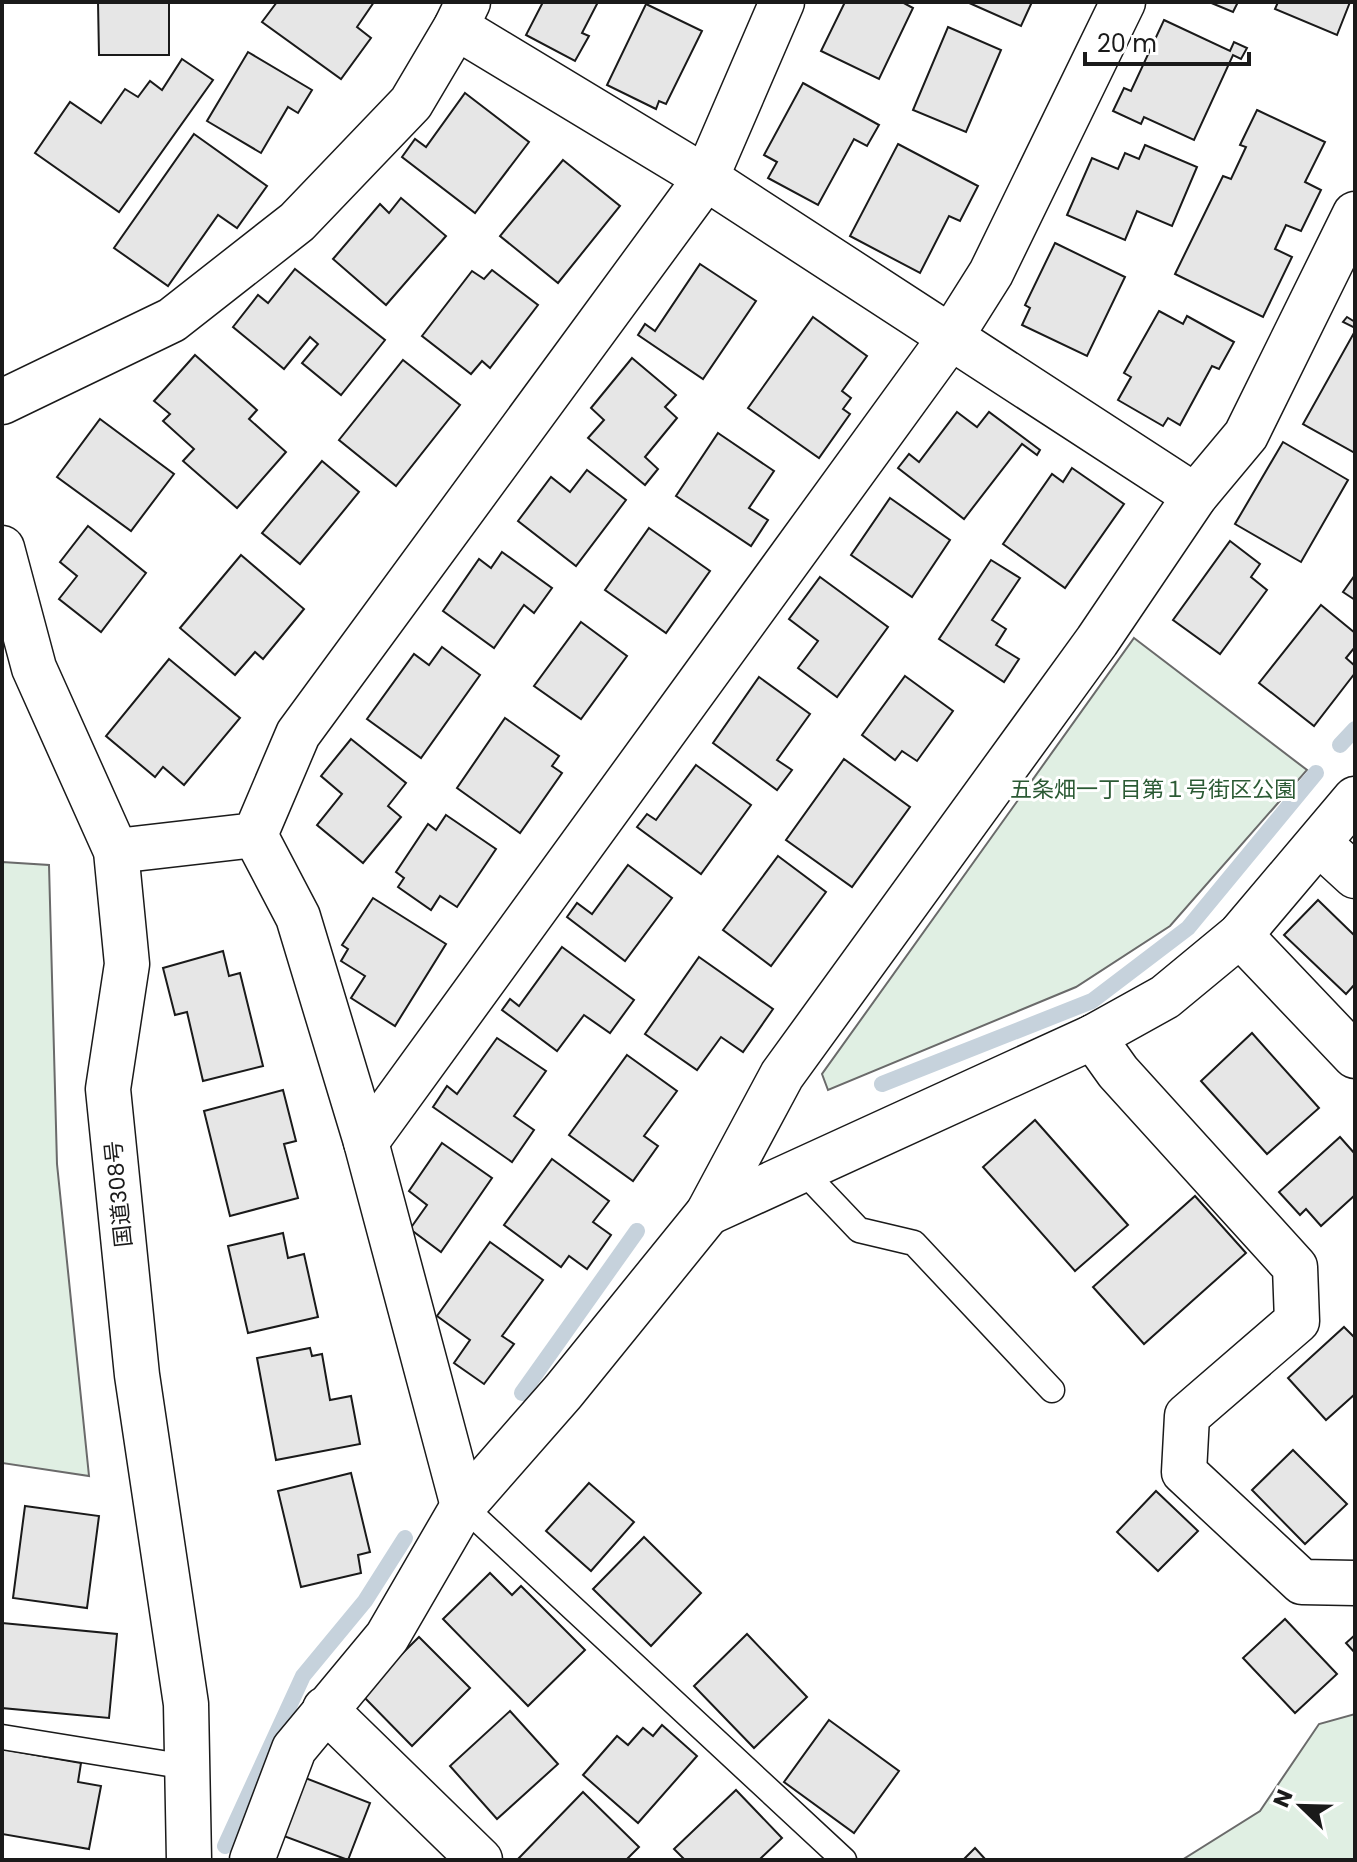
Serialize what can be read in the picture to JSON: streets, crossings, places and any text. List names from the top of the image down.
{
  "streets": {
    "main road": ["国道308号"]
  },
  "parks": ["五条畑一丁目第１号街区公園"],
  "scale_bar": "20 m",
  "north": "top left"
}
